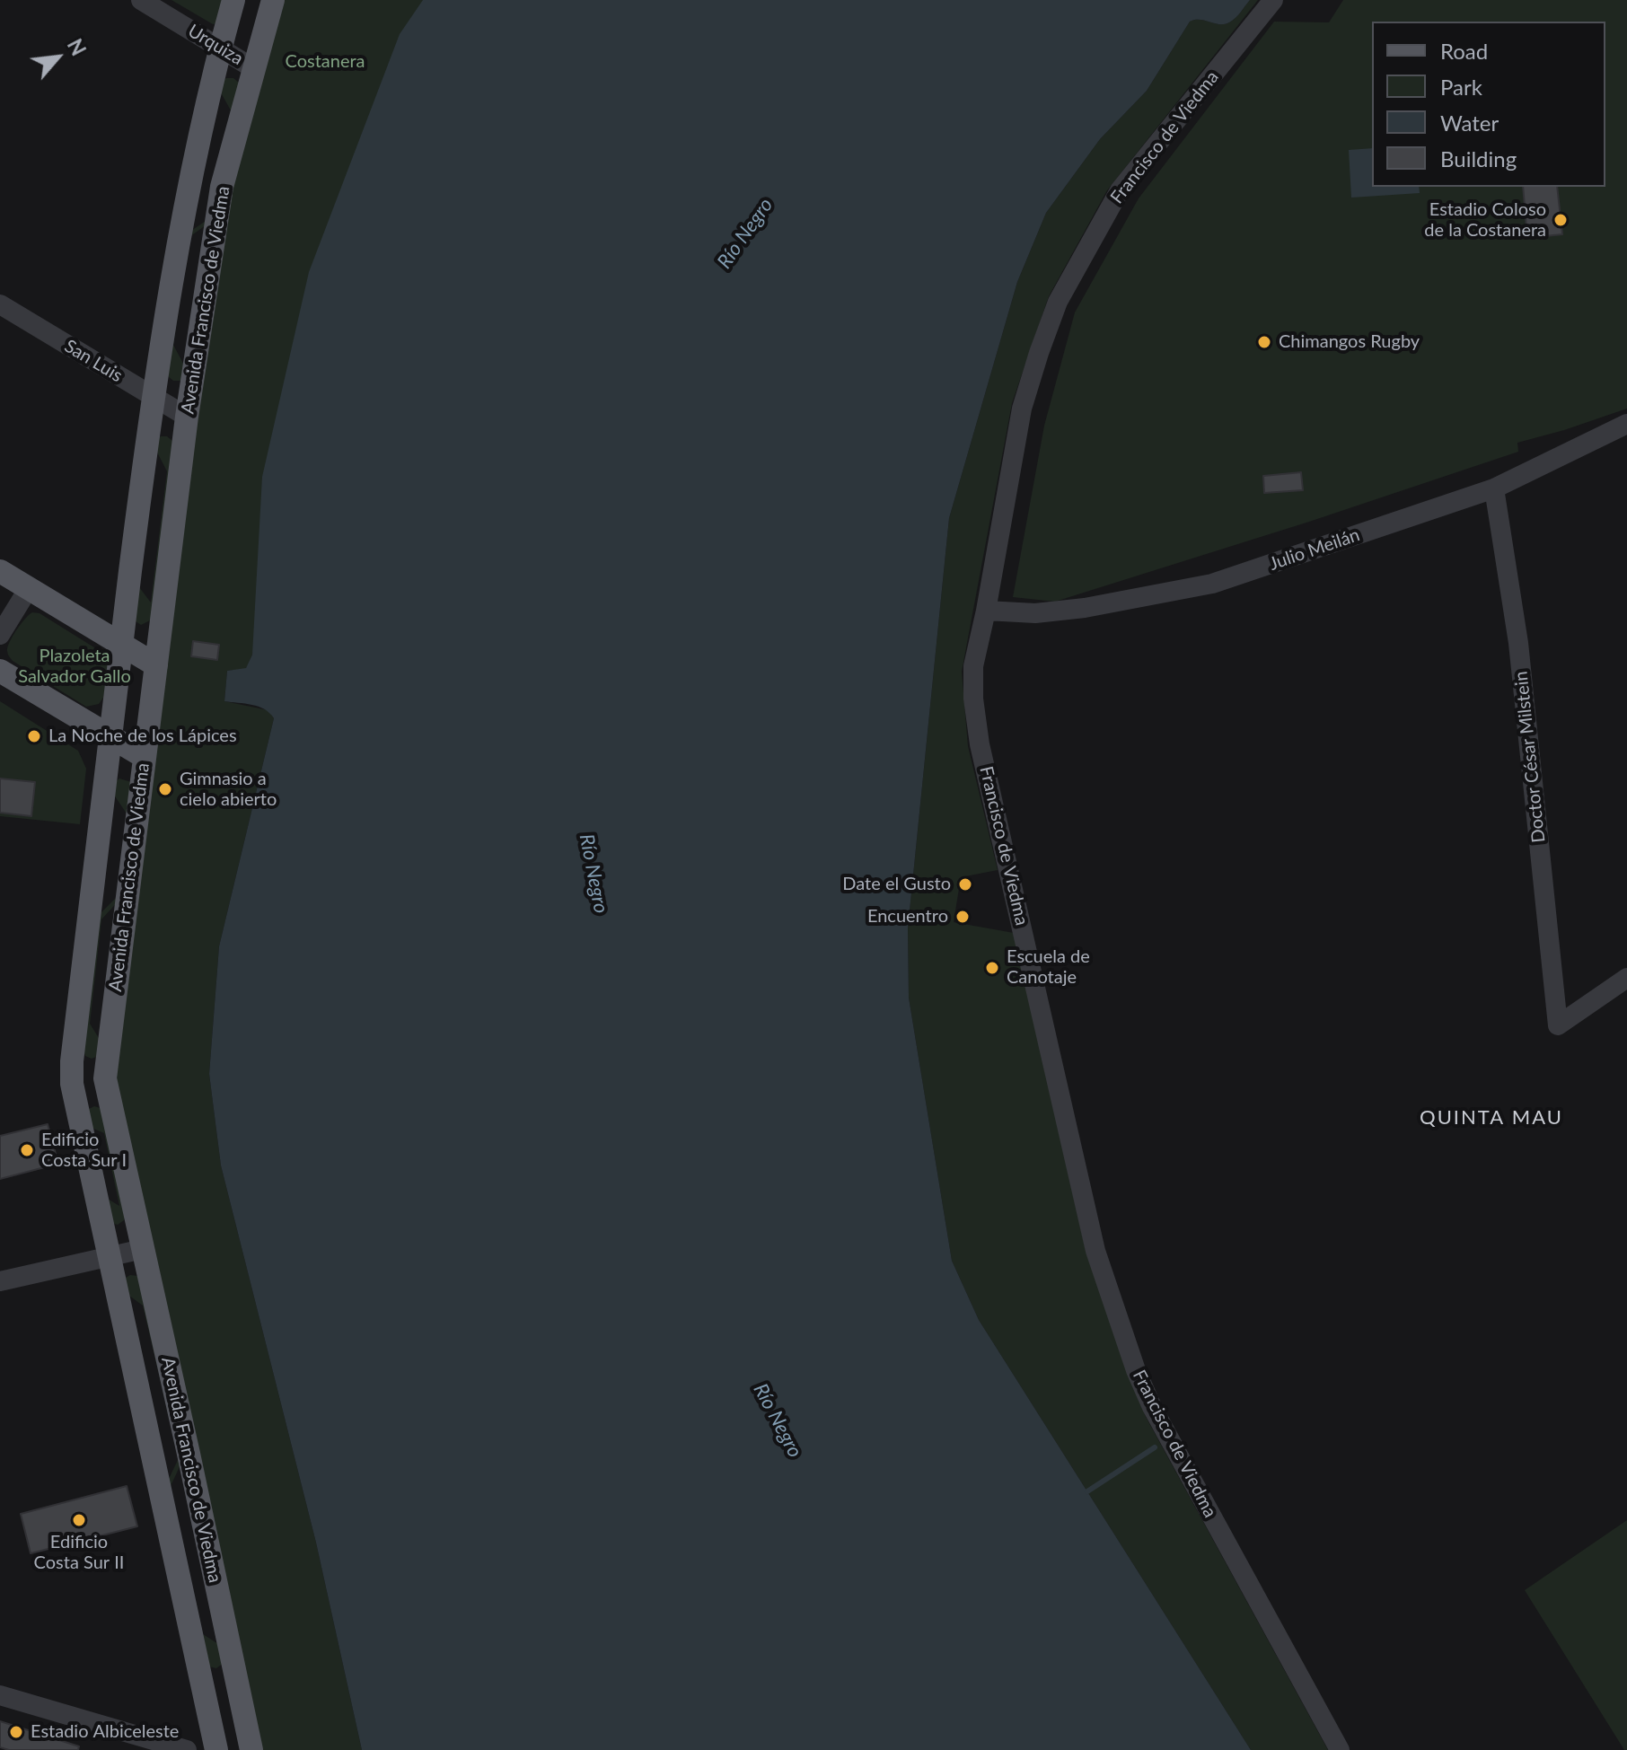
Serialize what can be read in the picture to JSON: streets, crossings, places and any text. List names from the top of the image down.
{
  "streets": {
    "main road": ["Avenida Francisco de Viedma"],
    "street": [
      "Urquiza",
      "Francisco de Viedma",
      "San Luis",
      "Julio Meilán",
      "Doctor César Milstein"
    ]
  },
  "crossings": [
    ["Urquiza", "Avenida Francisco de Viedma"],
    ["Francisco de Viedma", "Julio Meilán"],
    ["Avenida Francisco de Viedma", "San Luis"],
    ["Julio Meilán", "Doctor César Milstein"]
  ],
  "districts": ["QUINTA MAU"],
  "water": ["Río Negro"],
  "parks": ["Costanera", "Plazoleta Salvador Gallo"],
  "places": [
    "Estadio Coloso de la Costanera",
    "Chimangos Rugby",
    "La Noche de los Lápices",
    "Gimnasio a cielo abierto",
    "Date el Gusto",
    "Encuentro",
    "Escuela de Canotaje",
    "Edificio Costa Sur I",
    "Edificio Costa Sur II",
    "Estadio Albiceleste"
  ],
  "legend": [
    "Road",
    "Park",
    "Water",
    "Building"
  ],
  "north": "top right"
}
